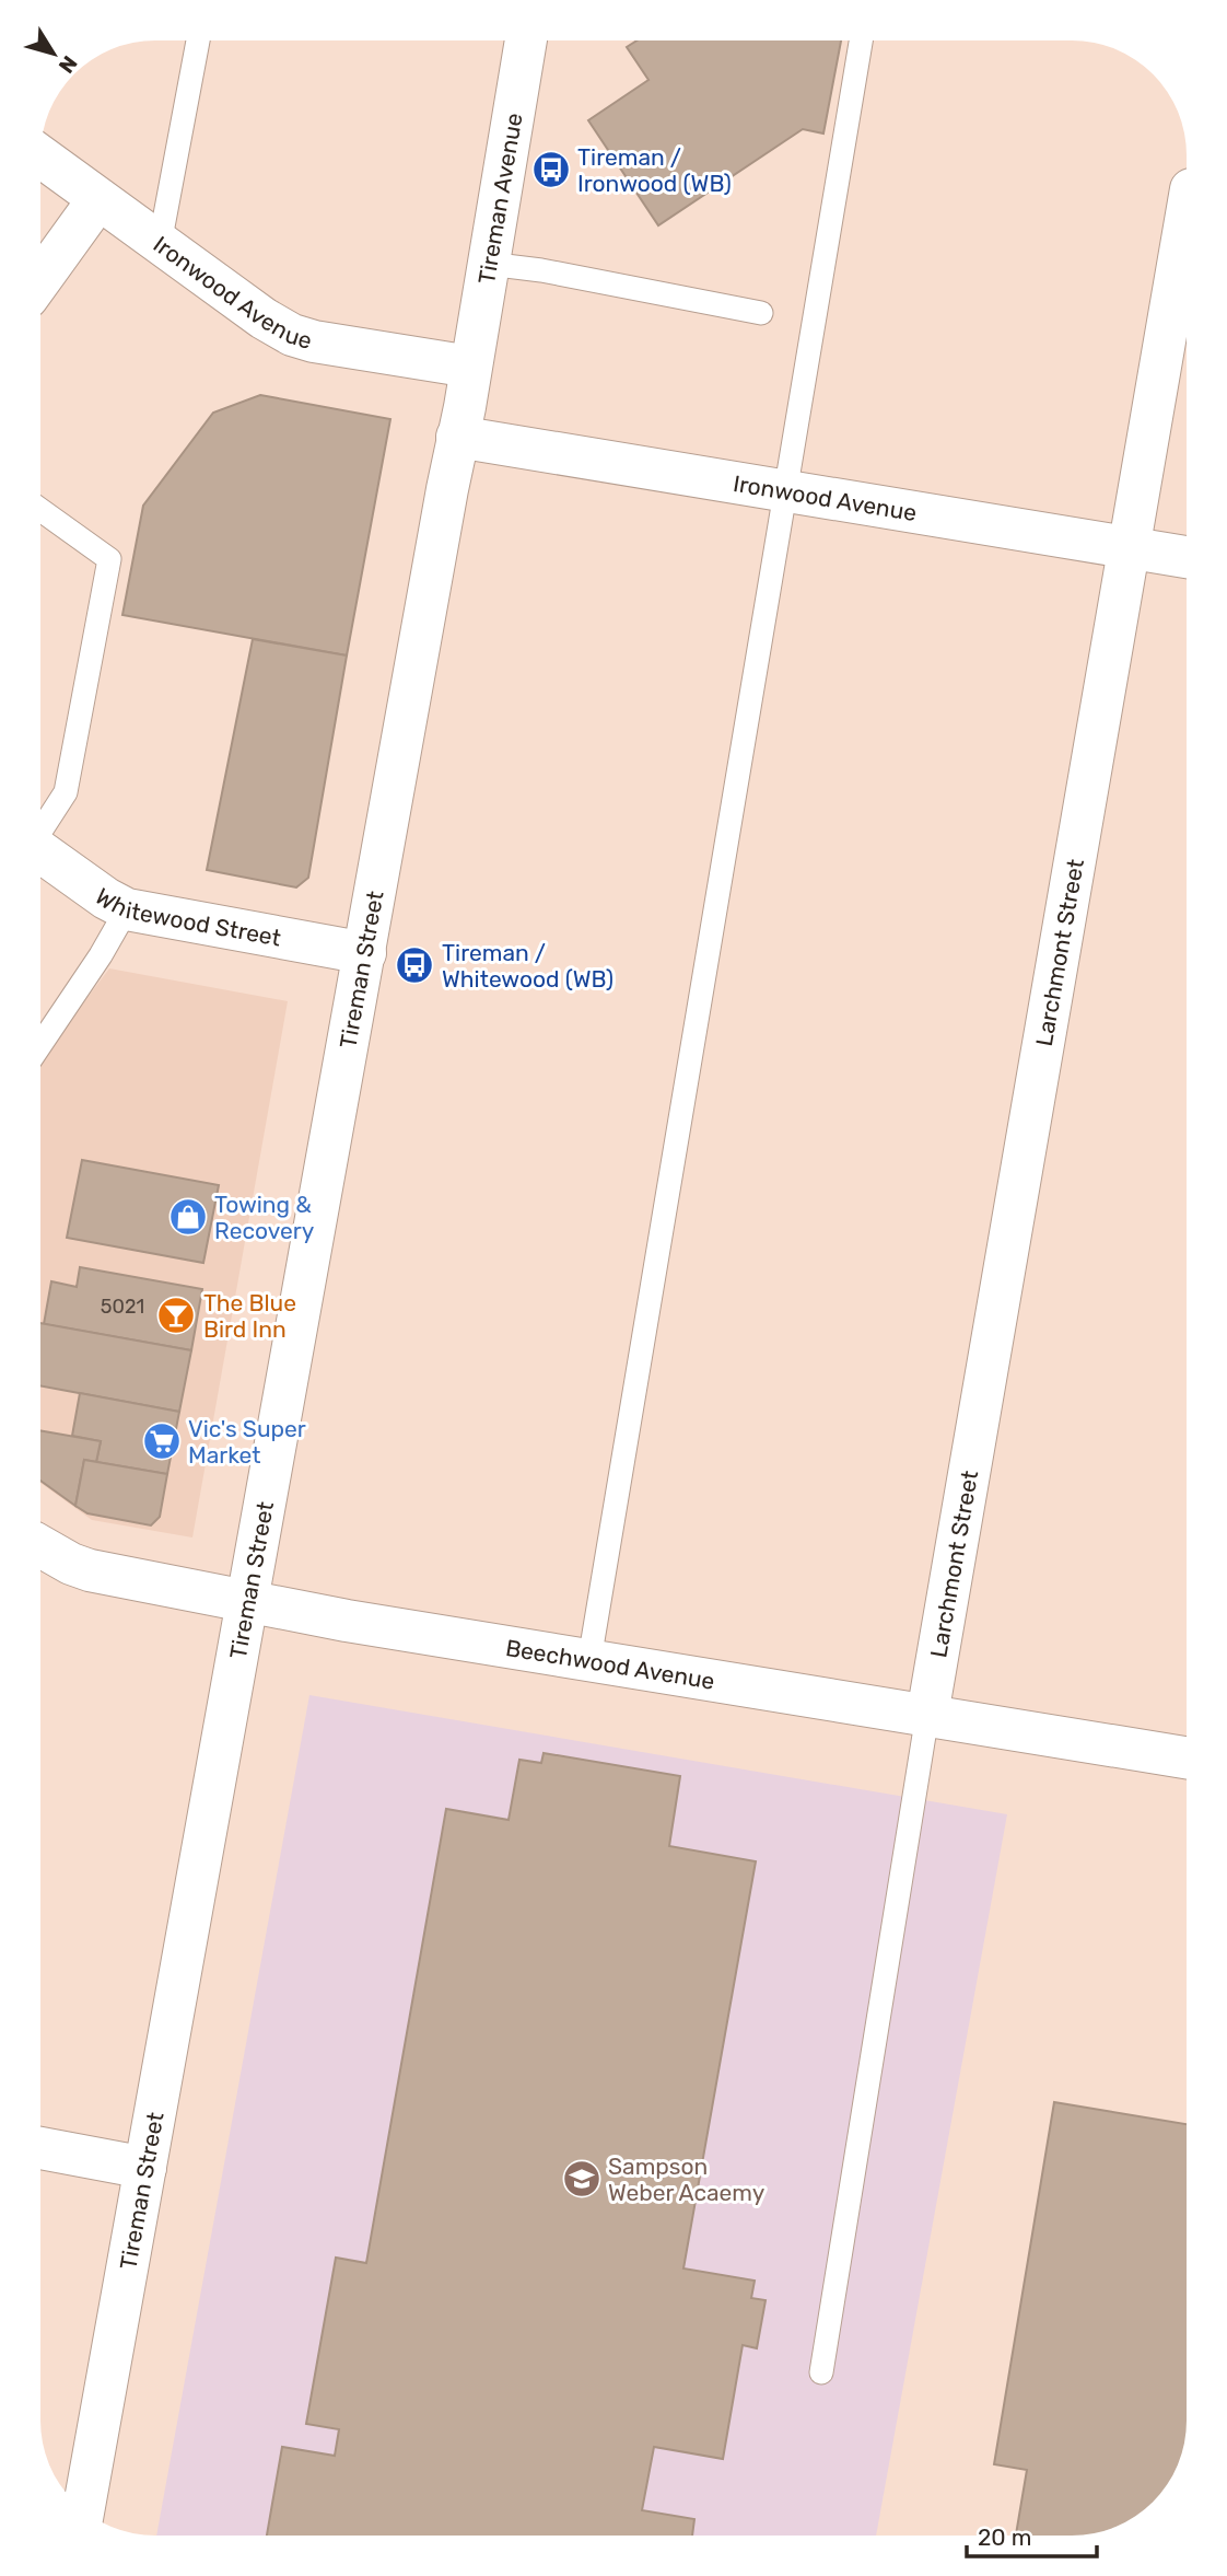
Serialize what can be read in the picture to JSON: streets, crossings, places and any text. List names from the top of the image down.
{
  "streets": {
    "street": [
      "Tireman Avenue",
      "Ironwood Avenue",
      "Whitewood Street",
      "Larchmont Street",
      "Tireman Street",
      "Beechwood Avenue"
    ]
  },
  "crossings": [
    ["Tireman Avenue", "Ironwood Avenue"],
    ["Tireman Avenue", "Tireman Street"],
    ["Ironwood Avenue", "Larchmont Street"],
    ["Ironwood Avenue", "Tireman Street"],
    ["Whitewood Street", "Tireman Street"],
    ["Larchmont Street", "Beechwood Avenue"],
    ["Tireman Street", "Beechwood Avenue"]
  ],
  "places": {
    "bus stop": ["Tireman / Ironwood (WB)", "Tireman / Whitewood (WB)"],
    "shop": ["Towing & Recovery"],
    "bar": ["The Blue Bird Inn"],
    "supermarket": ["Vic's Super Market"],
    "school or university": ["Sampson Weber Acaemy"]
  },
  "house_numbers": ["5021"],
  "scale_bar": "20 m",
  "north": "bottom right"
}
